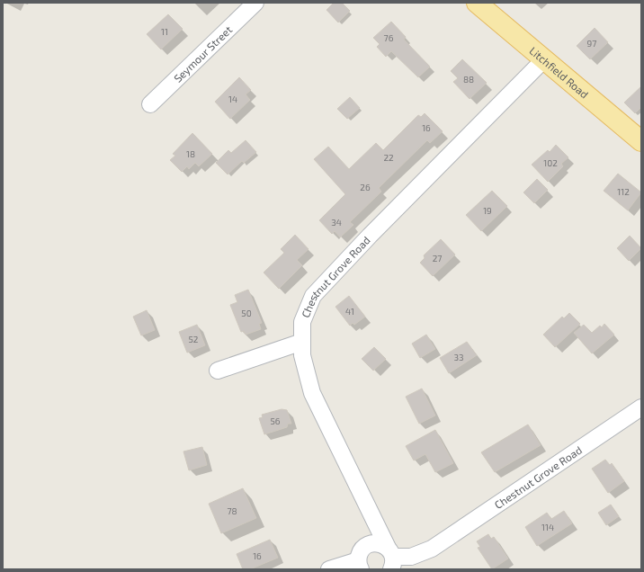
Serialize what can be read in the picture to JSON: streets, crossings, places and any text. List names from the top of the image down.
{
  "streets": {
    "main road": ["Litchfield Road"],
    "street": ["Seymour Street", "Chestnut Grove Road"]
  },
  "crossings": [
    ["Litchfield Road", "Chestnut Grove Road"]
  ],
  "house_numbers": [
    "11",
    "76",
    "97",
    "88",
    "14",
    "16",
    "18",
    "22",
    "102",
    "26",
    "112",
    "19",
    "34",
    "27",
    "41",
    "50",
    "52",
    "33",
    "56",
    "78",
    "114",
    "16"
  ]
}
